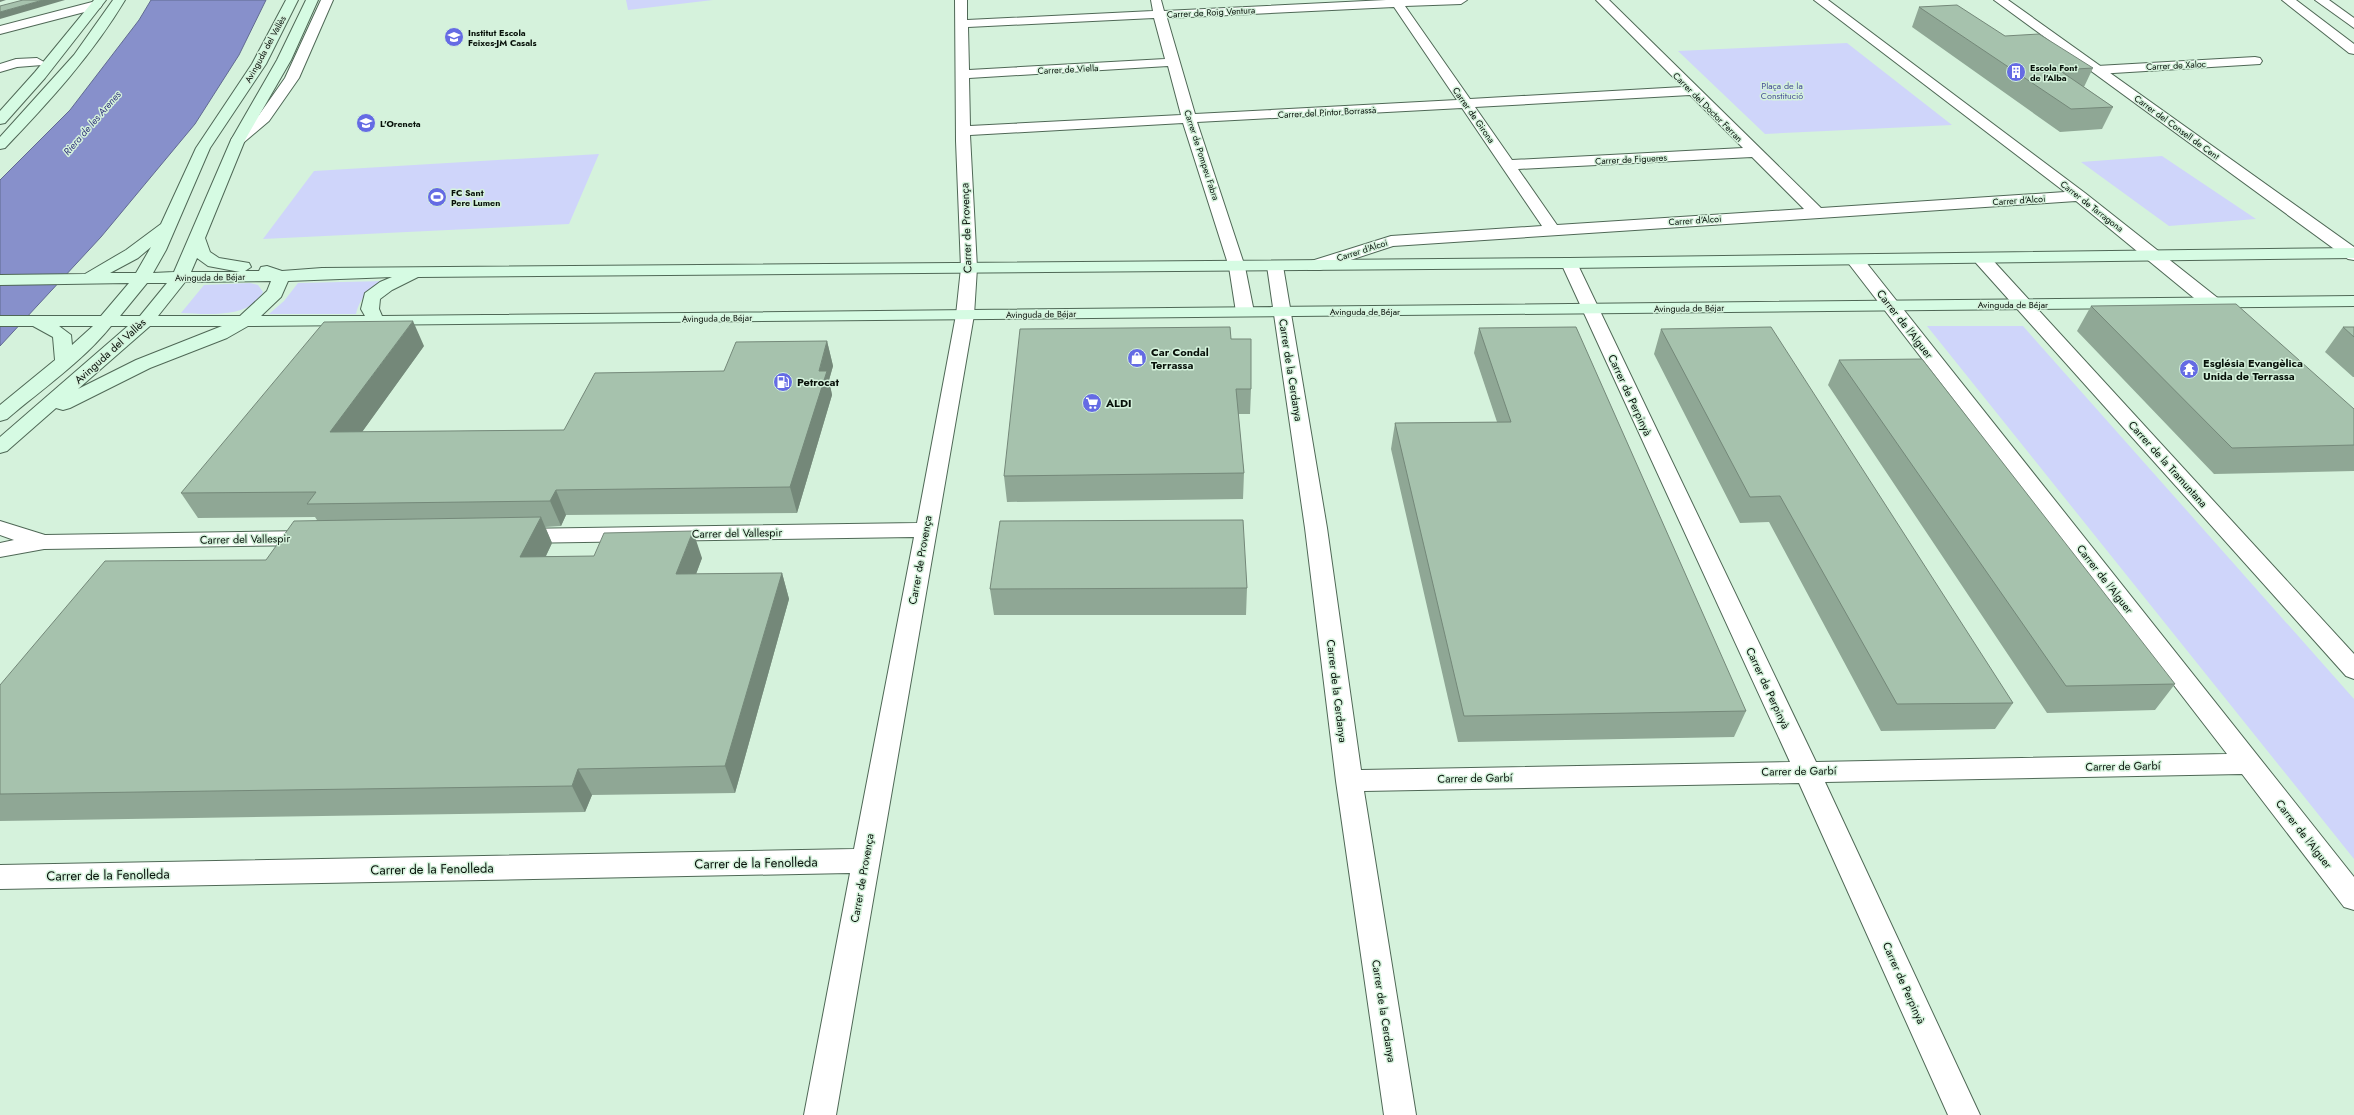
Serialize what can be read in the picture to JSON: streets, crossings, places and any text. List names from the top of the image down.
{
  "streets": {
    "main road": ["Avinguda del Vallès", "Avinguda de Béjar"],
    "street": [
      "Carrer de Roig Ventura",
      "Carrer de Xaloc",
      "Carrer de Viella",
      "Carrer del Doctor Ferran",
      "Carrer del Pintor Borrassà",
      "Carrer de Girona",
      "Carrer del Consell de Cent",
      "Carrer de Pompeu Fabra",
      "Carrer de Figueres",
      "Carrer d'Alcoi",
      "Carrer de Tarragona",
      "Carrer de Provença",
      "Carrer de l'Alguer",
      "Carrer de la Cerdanya",
      "Carrer de Perpinyà",
      "Carrer de la Tramuntana",
      "Carrer del Vallespir",
      "Carrer de Garbí",
      "Carrer de la Fenolleda"
    ]
  },
  "crossings": [
    ["Carrer de Roig Ventura", "Carrer de Girona"],
    ["Carrer de Roig Ventura", "Carrer de Pompeu Fabra"],
    ["Carrer de Roig Ventura", "Carrer de Provença"],
    ["Avinguda del Vallès", "Avinguda de Béjar"],
    ["Carrer de Xaloc", "Carrer del Consell de Cent"],
    ["Carrer de Viella", "Carrer de Pompeu Fabra"],
    ["Carrer de Viella", "Carrer de Provença"],
    ["Carrer del Doctor Ferran", "Carrer del Pintor Borrassà"],
    ["Carrer del Doctor Ferran", "Carrer de Figueres"],
    ["Carrer del Doctor Ferran", "Carrer d'Alcoi"],
    ["Carrer del Pintor Borrassà", "Carrer de Girona"],
    ["Carrer del Pintor Borrassà", "Carrer de Pompeu Fabra"],
    ["Carrer del Pintor Borrassà", "Carrer de Provença"],
    ["Carrer de Girona", "Carrer de Figueres"],
    ["Carrer de Girona", "Carrer d'Alcoi"],
    ["Carrer del Consell de Cent", "Avinguda de Béjar"],
    ["Carrer de Pompeu Fabra", "Avinguda de Béjar"],
    ["Carrer d'Alcoi", "Carrer de Tarragona"],
    ["Carrer d'Alcoi", "Avinguda de Béjar"],
    ["Carrer de Tarragona", "Avinguda de Béjar"],
    ["Carrer de Provença", "Avinguda de Béjar"],
    ["Carrer de Provença", "Carrer del Vallespir"],
    ["Carrer de Provença", "Carrer de la Fenolleda"],
    ["Avinguda de Béjar", "Carrer de l'Alguer"],
    ["Avinguda de Béjar", "Carrer de la Cerdanya"],
    ["Avinguda de Béjar", "Carrer de Perpinyà"],
    ["Avinguda de Béjar", "Carrer de la Tramuntana"],
    ["Carrer de l'Alguer", "Carrer de Garbí"],
    ["Carrer de la Cerdanya", "Carrer de Garbí"],
    ["Carrer de Perpinyà", "Carrer de Garbí"]
  ],
  "water": ["Riera de les Arenes"],
  "parks": ["Plaça de la Constitució"],
  "places": {
    "school or university": ["Institut Escola Feixes-JM Casals", "L'Oreneta"],
    "building": ["Escola Font de l'Alba"],
    "sports": ["FC Sant Pere Lumen"],
    "shop": ["Car Condal Terrassa"],
    "temple": ["Església Evangèlica Unida de Terrassa"],
    "fuel station": ["Petrocat"],
    "supermarket": ["ALDI"]
  }
}
